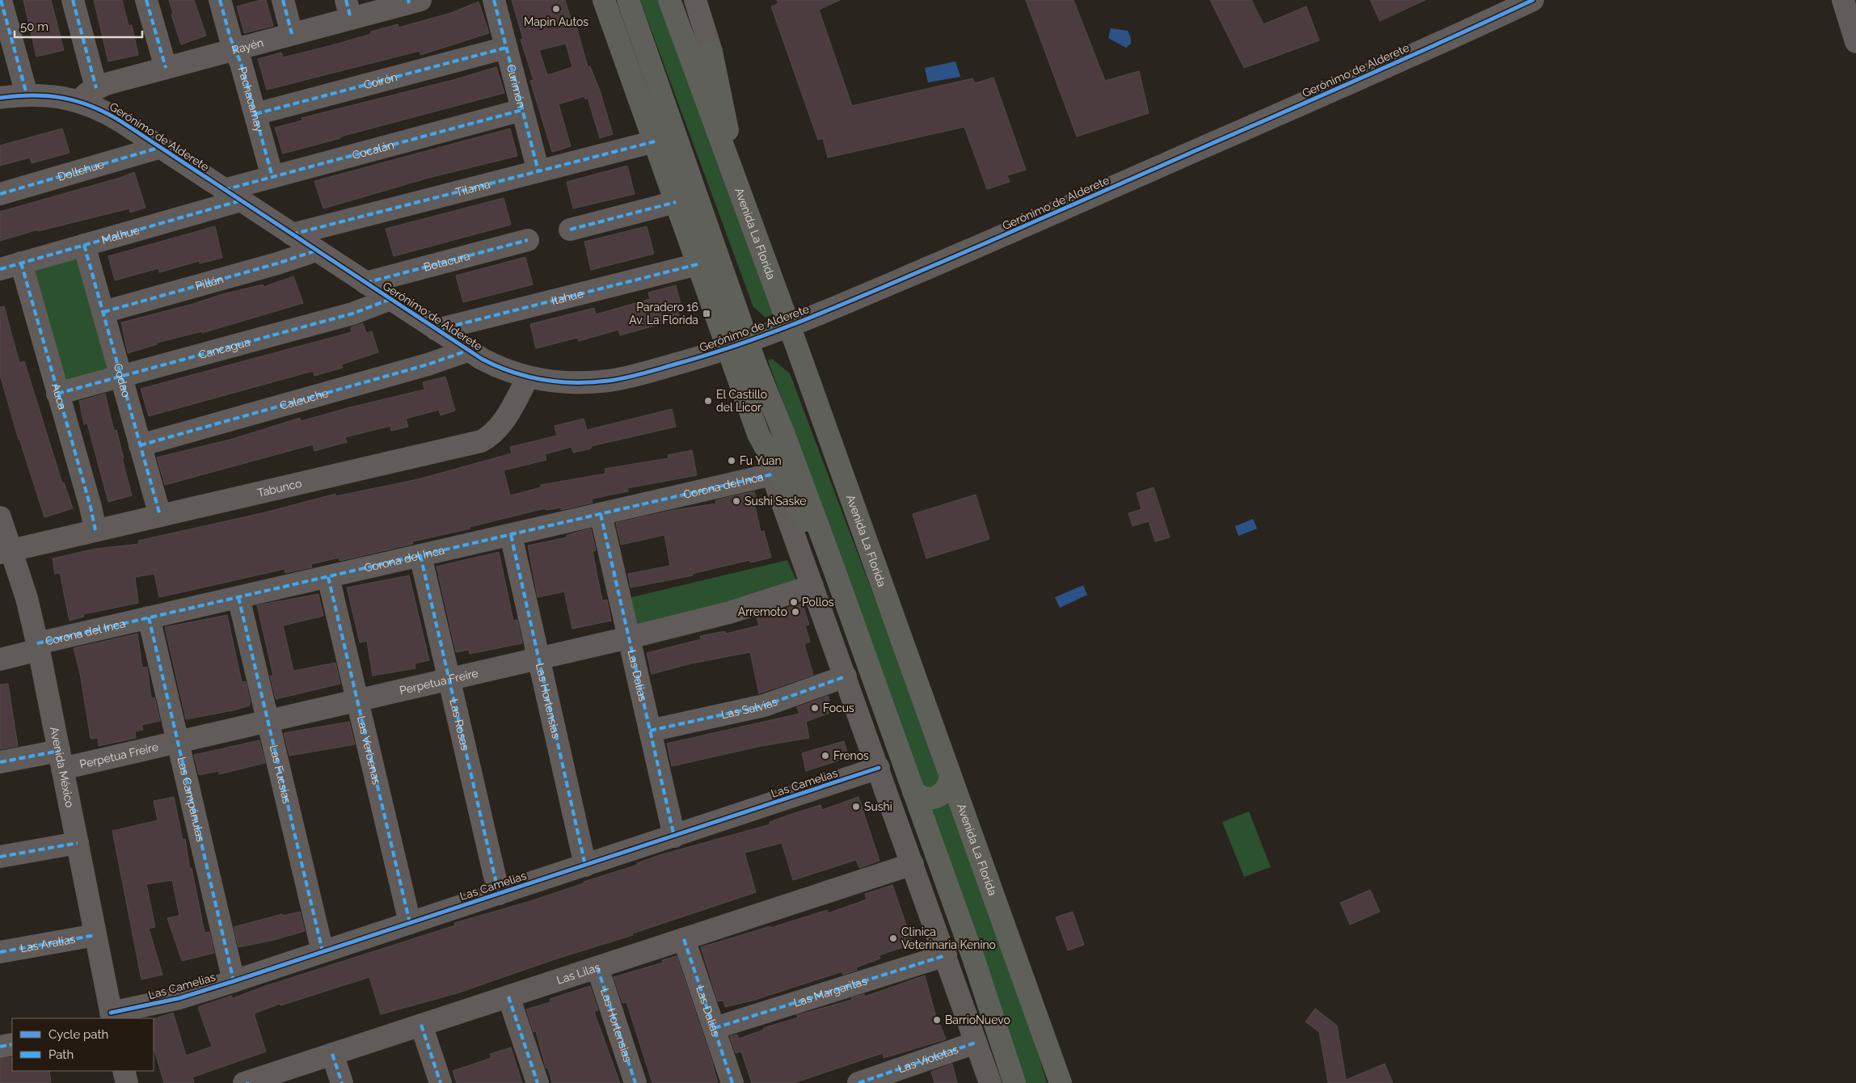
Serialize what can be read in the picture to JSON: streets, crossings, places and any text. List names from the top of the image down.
{
  "streets": {
    "main road": ["Avenida La Florida"],
    "street": [
      "Rayén",
      "Gerónimo de Alderete",
      "Coirón",
      "Curimón",
      "Pachacamay",
      "Cocalán",
      "Dollehue",
      "Tilama",
      "Malhue",
      "Botacura",
      "Pillán",
      "Itahue",
      "Cancagua",
      "Codao",
      "Auca",
      "Caleuche",
      "Corona del Inca",
      "Tabunco",
      "Las Dalias",
      "Perpetua Freire",
      "Las Hortensias",
      "Las Salvias",
      "Las Rosas",
      "Las Verbenas",
      "Avenida México",
      "Las Fucsias",
      "Las Camelias",
      "Las Campánulas",
      "Las Aralias",
      "Las Lilas",
      "Las Margaritas",
      "Las Violetas"
    ]
  },
  "crossings": [
    ["Rayén", "Gerónimo de Alderete"],
    ["Rayén", "Pachacamay"],
    ["Gerónimo de Alderete", "Cocalán"],
    ["Gerónimo de Alderete", "Dollehue"],
    ["Gerónimo de Alderete", "Tilama"],
    ["Gerónimo de Alderete", "Avenida La Florida"],
    ["Gerónimo de Alderete", "Malhue"],
    ["Gerónimo de Alderete", "Botacura"],
    ["Gerónimo de Alderete", "Pillán"],
    ["Gerónimo de Alderete", "Itahue"],
    ["Gerónimo de Alderete", "Cancagua"],
    ["Gerónimo de Alderete", "Caleuche"],
    ["Gerónimo de Alderete", "Tabunco"],
    ["Coirón", "Curimón"],
    ["Coirón", "Pachacamay"],
    ["Curimón", "Cocalán"],
    ["Curimón", "Tilama"],
    ["Pachacamay", "Cocalán"],
    ["Cocalán", "Malhue"],
    ["Malhue", "Codao"],
    ["Malhue", "Auca"],
    ["Pillán", "Codao"],
    ["Cancagua", "Codao"],
    ["Cancagua", "Auca"],
    ["Codao", "Caleuche"],
    ["Codao", "Tabunco"],
    ["Auca", "Tabunco"],
    ["Corona del Inca", "Las Dalias"],
    ["Corona del Inca", "Las Hortensias"],
    ["Corona del Inca", "Las Rosas"],
    ["Corona del Inca", "Las Verbenas"],
    ["Corona del Inca", "Avenida México"],
    ["Corona del Inca", "Las Fucsias"],
    ["Corona del Inca", "Las Campánulas"],
    ["Tabunco", "Avenida México"],
    ["Las Dalias", "Perpetua Freire"],
    ["Las Dalias", "Las Salvias"],
    ["Las Dalias", "Las Camelias"],
    ["Las Dalias", "Las Lilas"],
    ["Las Dalias", "Las Margaritas"],
    ["Perpetua Freire", "Las Hortensias"],
    ["Perpetua Freire", "Las Rosas"],
    ["Perpetua Freire", "Las Verbenas"],
    ["Perpetua Freire", "Avenida México"],
    ["Perpetua Freire", "Las Fucsias"],
    ["Perpetua Freire", "Las Campánulas"],
    ["Las Hortensias", "Las Camelias"],
    ["Las Hortensias", "Las Lilas"],
    ["Las Rosas", "Las Camelias"],
    ["Las Verbenas", "Las Camelias"],
    ["Avenida México", "Las Camelias"],
    ["Avenida México", "Las Aralias"],
    ["Las Fucsias", "Las Camelias"],
    ["Las Camelias", "Las Campánulas"]
  ],
  "places": {
    "other": [
      "Mapin Autos",
      "El Castillo del Licor",
      "Fu Yuan",
      "Sushi Saske",
      "Pollos",
      "Arremoto",
      "Focus",
      "Frenos",
      "Sushi",
      "Clinica Veterinaria Kenino",
      "BarrioNuevo"
    ],
    "transit": ["Paradero 16 Av. La Florida"]
  },
  "legend": ["Cycle path", "Path"],
  "scale_bar": "50 m"
}
